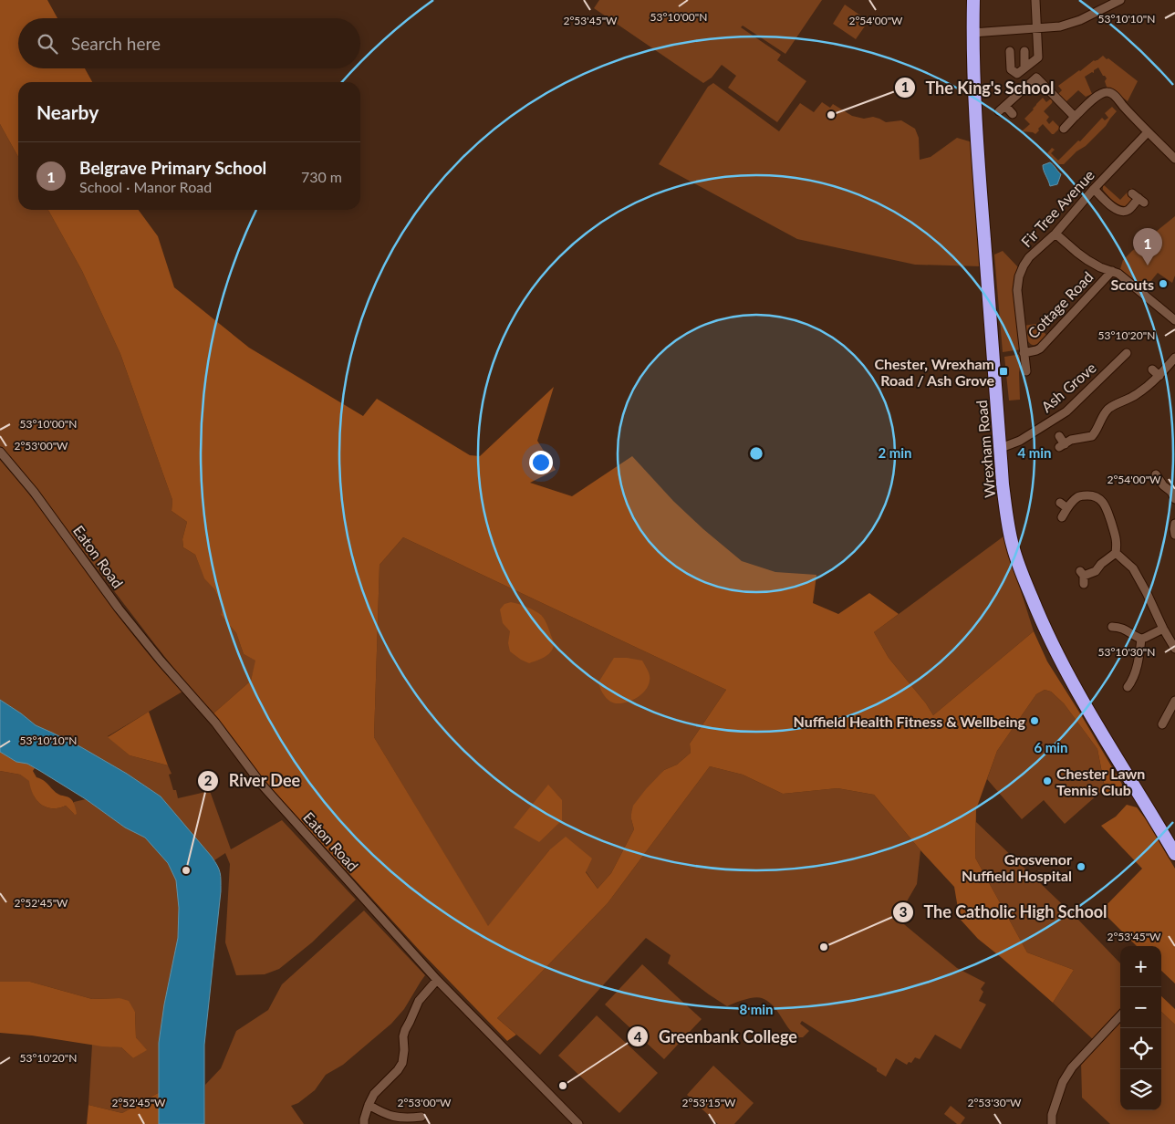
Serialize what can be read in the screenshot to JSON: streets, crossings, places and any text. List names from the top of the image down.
{
  "streets": {
    "highway": ["Wrexham Road"],
    "street": [
      "Fir Tree Avenue",
      "Cottage Road",
      "Ash Grove",
      "Eaton Road"
    ]
  },
  "crossings": [
    ["Fir Tree Avenue", "Cottage Road"],
    ["Ash Grove", "Wrexham Road"]
  ],
  "places": {
    "other": [
      "The King's School",
      "Scouts",
      "Nuffield Health Fitness & Wellbeing",
      "Chester Lawn Tennis Club",
      "Grosvenor Nuffield Hospital",
      "River Dee",
      "The Catholic High School",
      "Greenbank College"
    ],
    "transit": ["Chester, Wrexham Road / Ash Grove"]
  },
  "page": {
    "search": "Search here",
    "heading": "Nearby",
    "list": [
      {
        "mark": "1",
        "name": "Belgrave Primary School",
        "note": "School · Manor Road",
        "value": "730 m"
      }
    ],
    "pins": "1",
    "map_buttons": ["+", "−"]
  },
  "coordinates": [
    "53°10'00\"N",
    "53°10'10\"N",
    "2°53'45\"W",
    "2°54'00\"W",
    "53°10'20\"N",
    "2°53'00\"W",
    "53°10'30\"N",
    "2°52'45\"W",
    "2°53'15\"W",
    "2°53'30\"W"
  ],
  "rings": [
    "2 min",
    "4 min",
    "6 min",
    "8 min"
  ]
}
